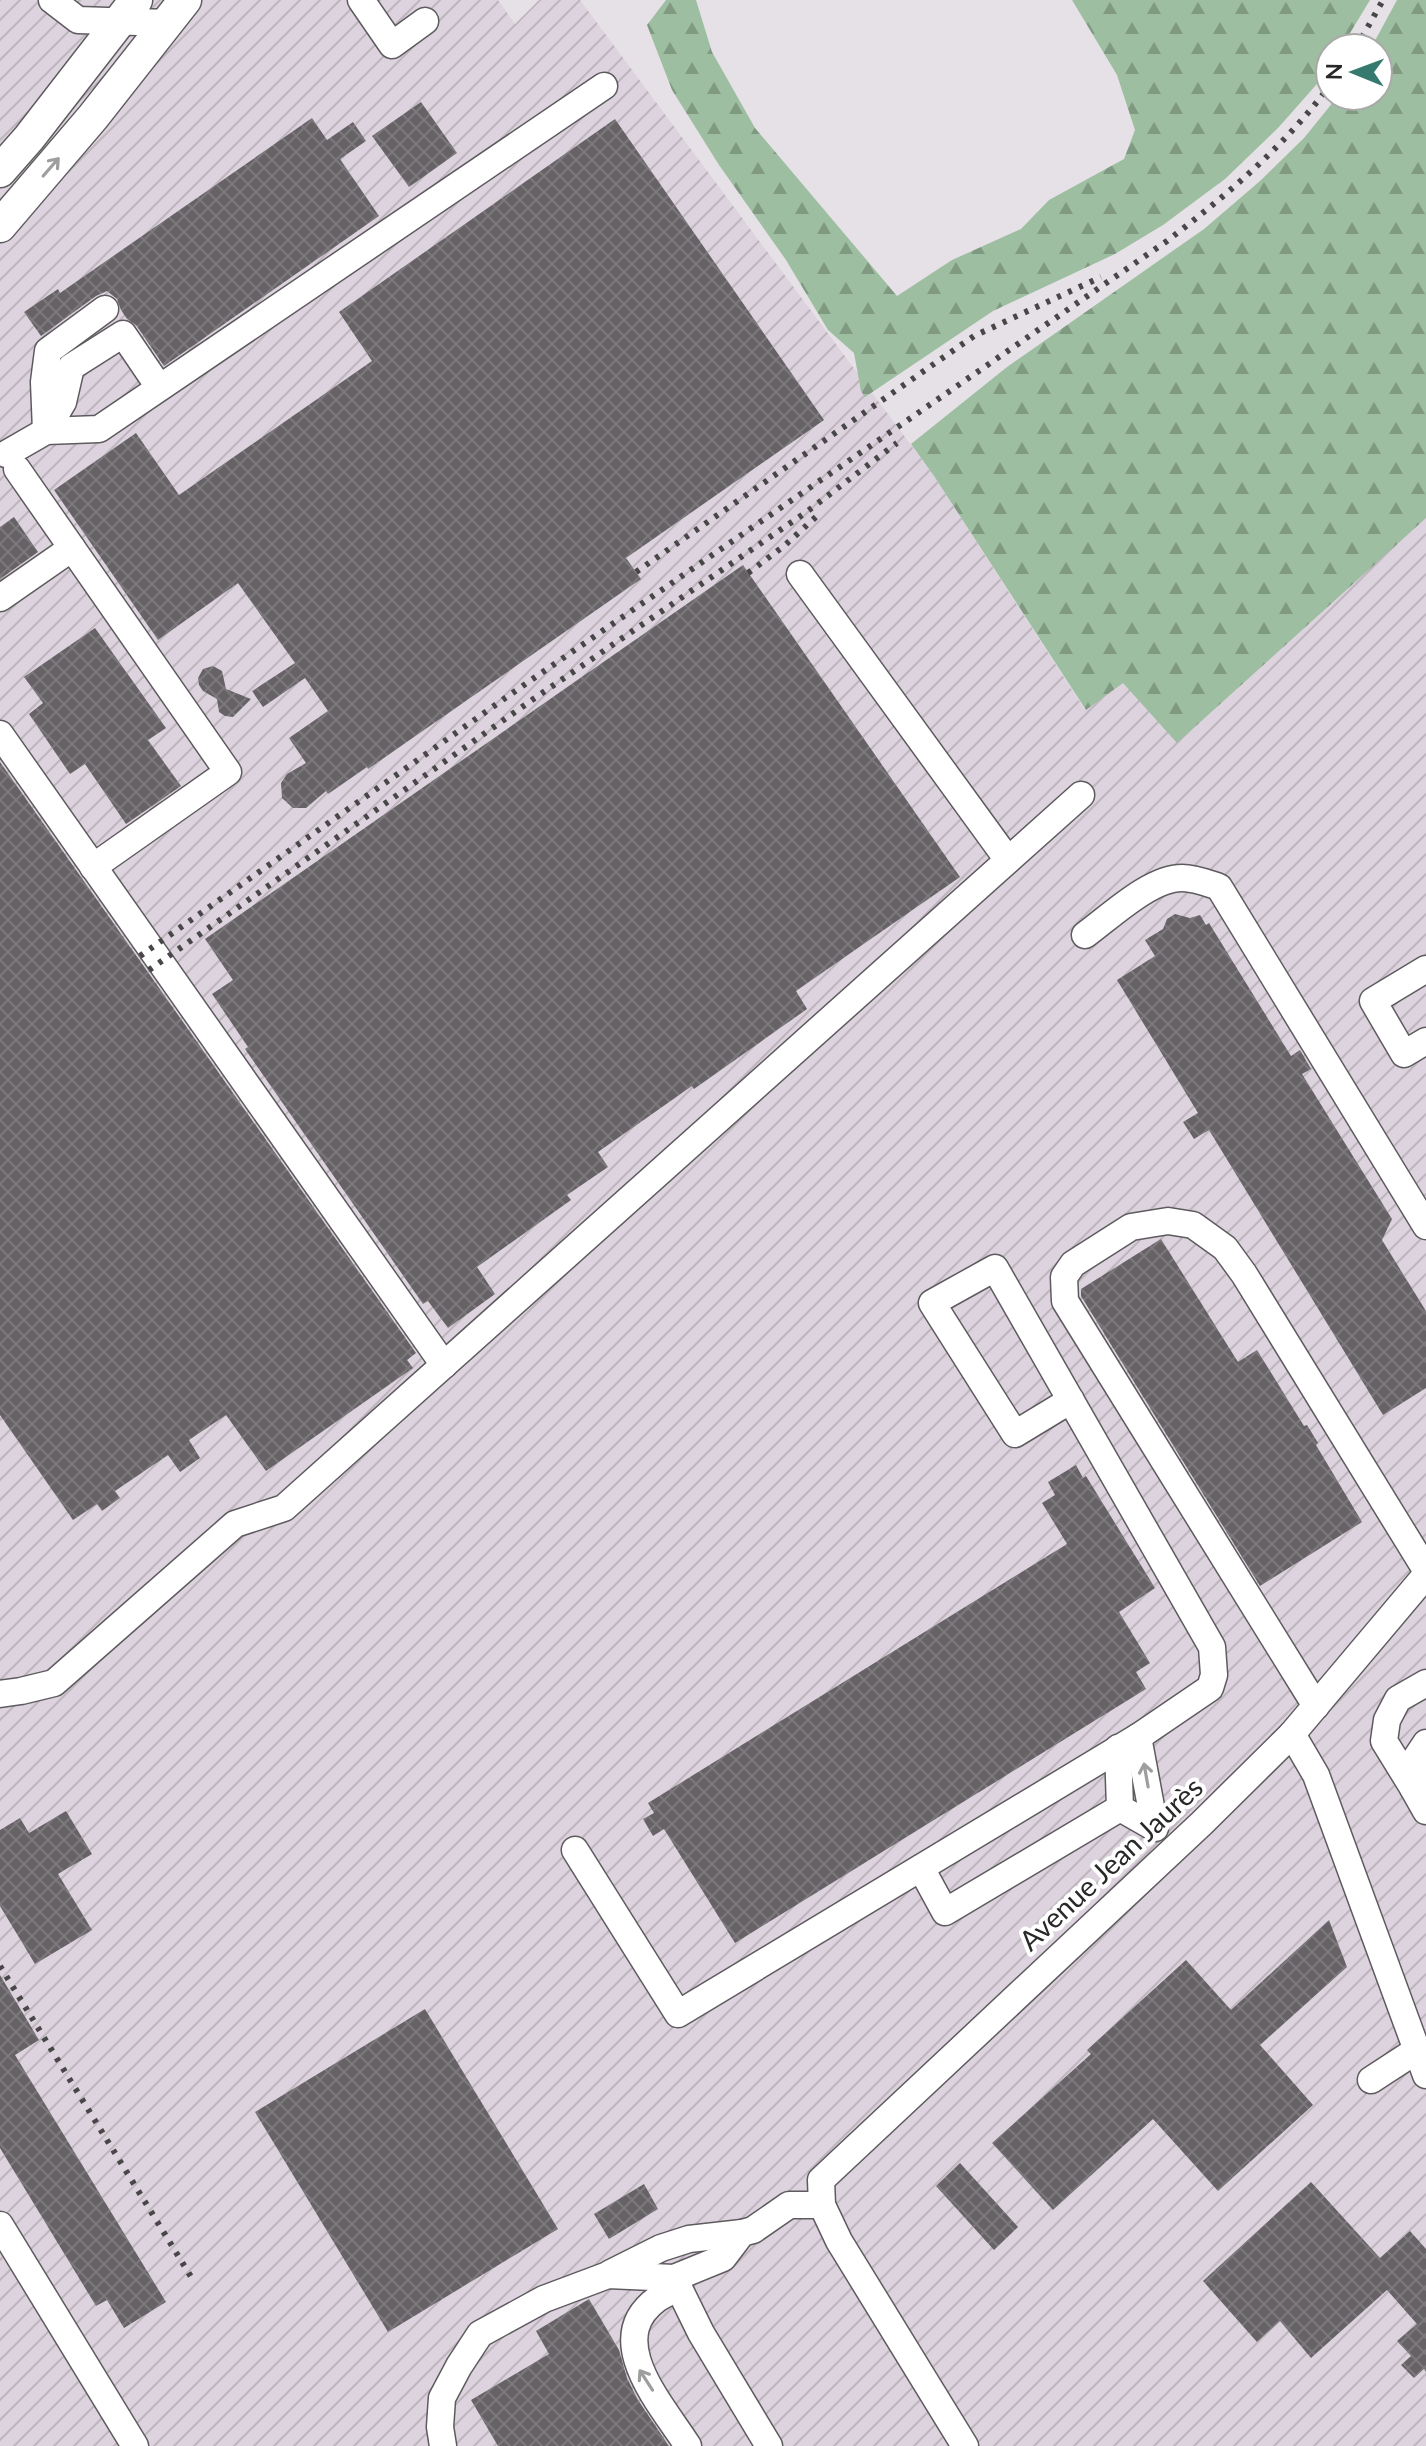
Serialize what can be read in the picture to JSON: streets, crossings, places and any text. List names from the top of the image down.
{
  "streets": {
    "street": ["Avenue Jean Jaurès"]
  },
  "north": "left"
}
